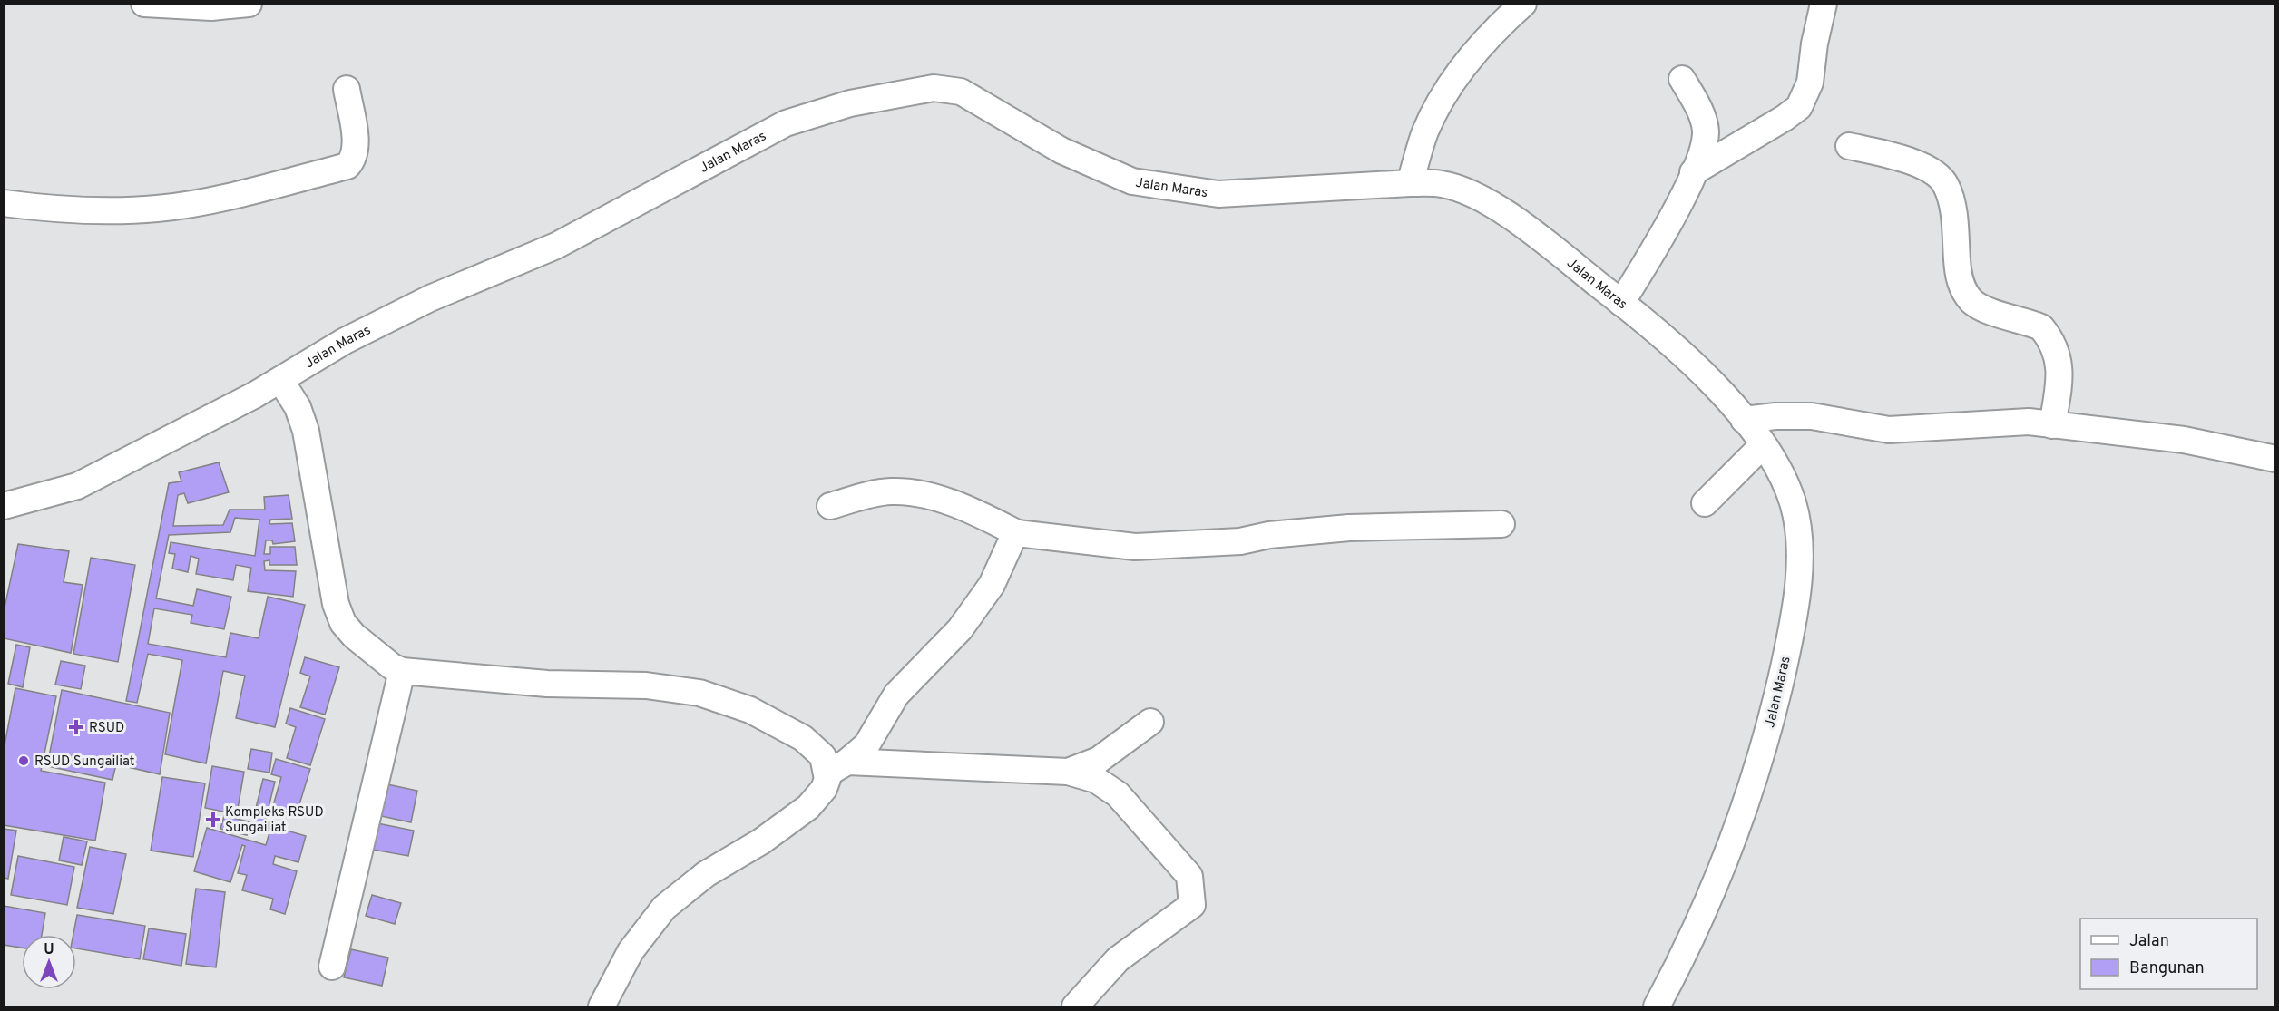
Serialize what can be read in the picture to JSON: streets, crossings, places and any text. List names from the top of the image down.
{
  "streets": {
    "street": ["Jalan Maras"]
  },
  "places": {
    "health": ["RSUD", "Kompleks RSUD Sungailiat"],
    "other": ["RSUD Sungailiat"]
  },
  "legend": ["Jalan", "Bangunan"],
  "north": "top"
}
